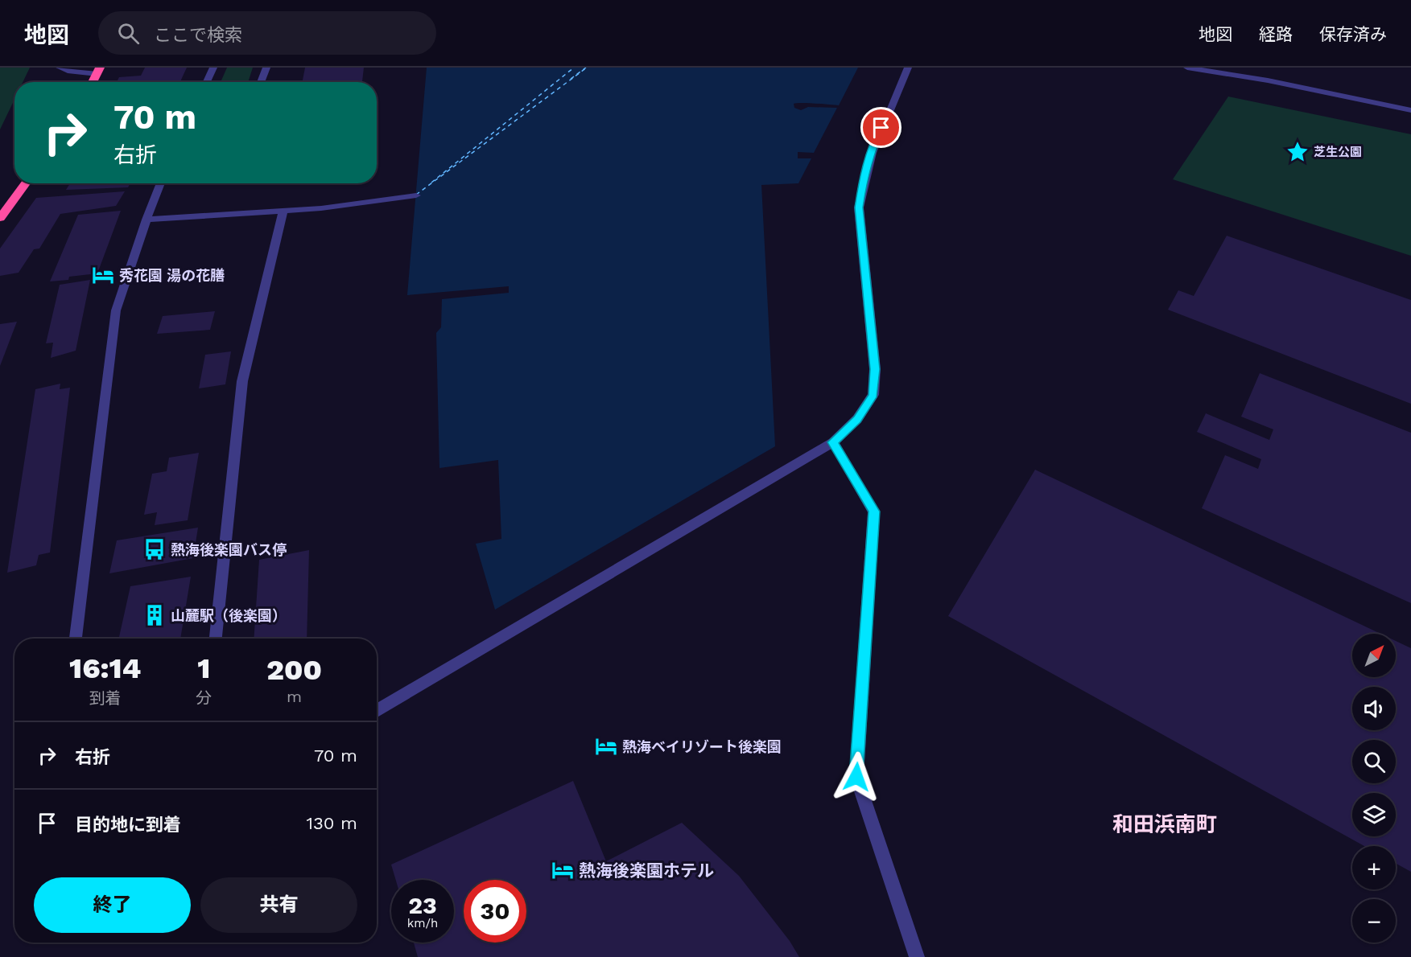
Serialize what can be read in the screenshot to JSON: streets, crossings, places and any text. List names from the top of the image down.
{
  "districts": ["和田浜南町"],
  "places": {
    "place": ["芝生公園"],
    "hotel": ["秀花園 湯の花膳", "熱海ベイリゾート後楽園", "熱海後楽園ホテル"],
    "bus stop": ["熱海後楽園バス停"],
    "building": ["山麓駅（後楽園）"]
  },
  "north": "top right",
  "page": {
    "header": "地図",
    "search": "ここで検索",
    "nav": ["地図", "経路", "保存済み"],
    "turn": ["70 m", "右折"],
    "map_buttons": ["+", "−"],
    "eta": [
      "16:14",
      "到着",
      "1",
      "分",
      "200",
      "m"
    ],
    "list": [
      {
        "name": "右折",
        "value": "70 m"
      },
      {
        "name": "目的地に到着",
        "value": "130 m"
      }
    ],
    "buttons": ["終了", "共有"],
    "speed": "23 km/h",
    "limit": "30"
  }
}
